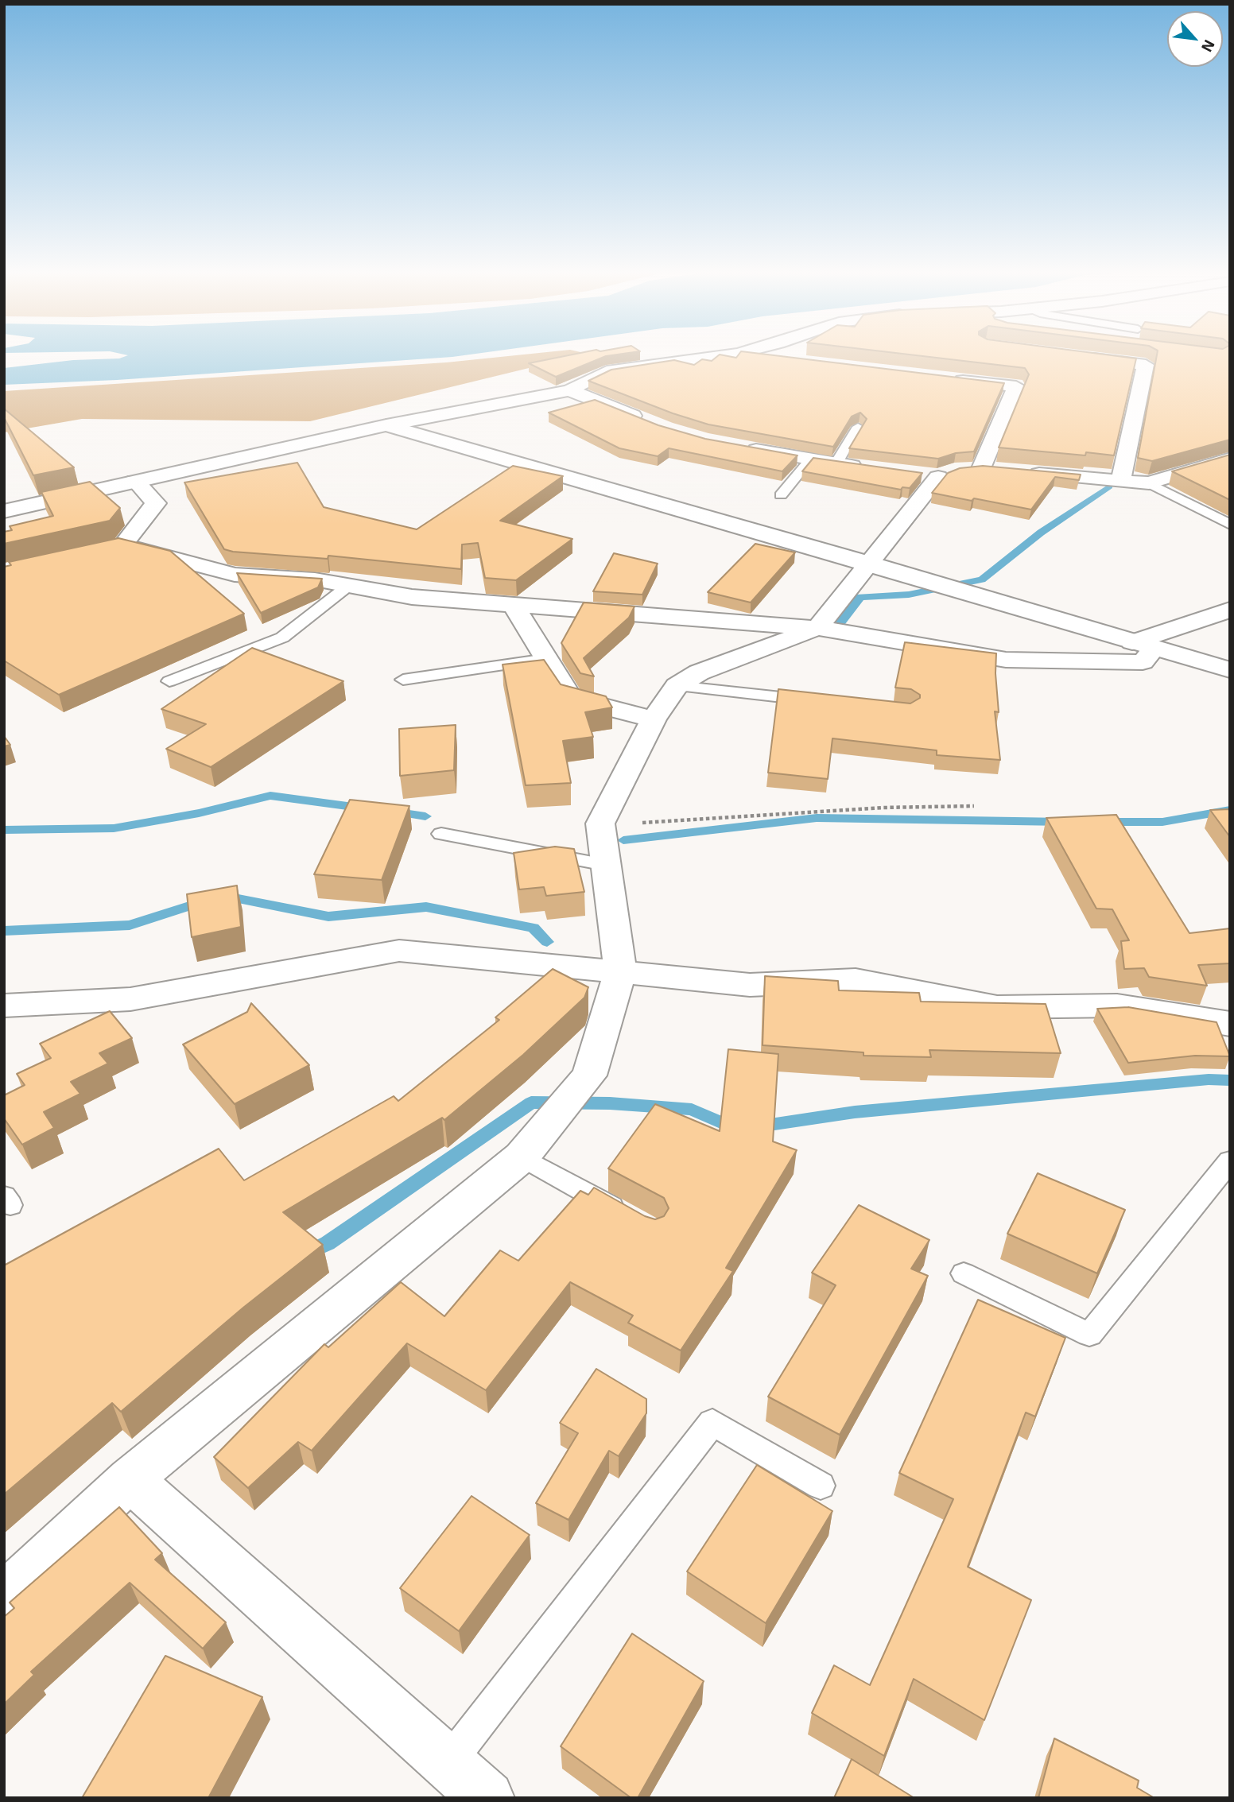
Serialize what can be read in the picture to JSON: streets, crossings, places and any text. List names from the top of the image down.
{
  "north": "bottom right"
}
